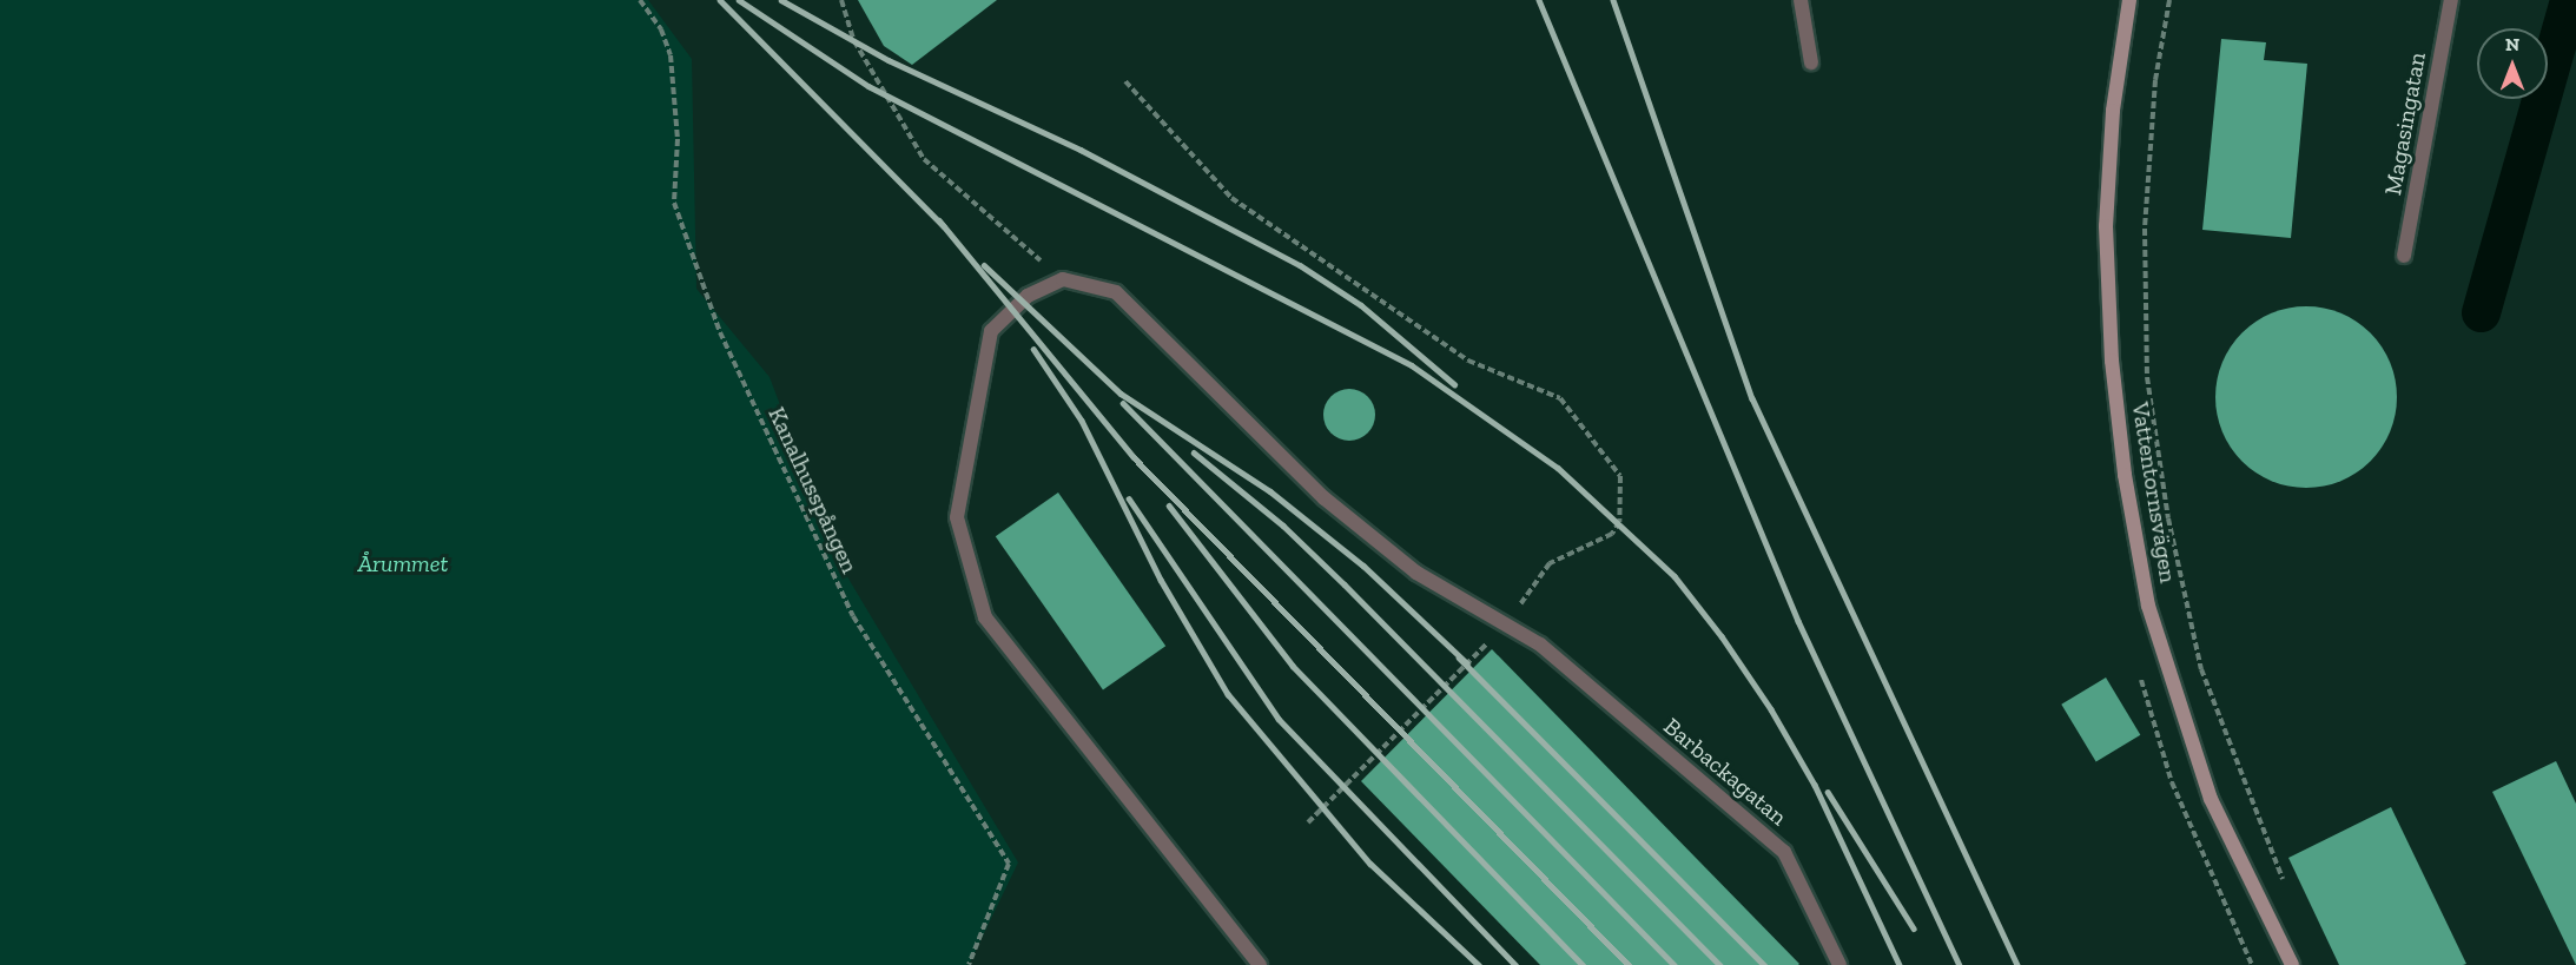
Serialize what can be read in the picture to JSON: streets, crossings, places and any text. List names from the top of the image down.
{
  "streets": {
    "street": ["Magasingatan", "Vattentornsvägen", "Barbackagatan"],
    "path": ["Kanalhusspången"]
  },
  "parks": ["Årummet"],
  "north": "top"
}
